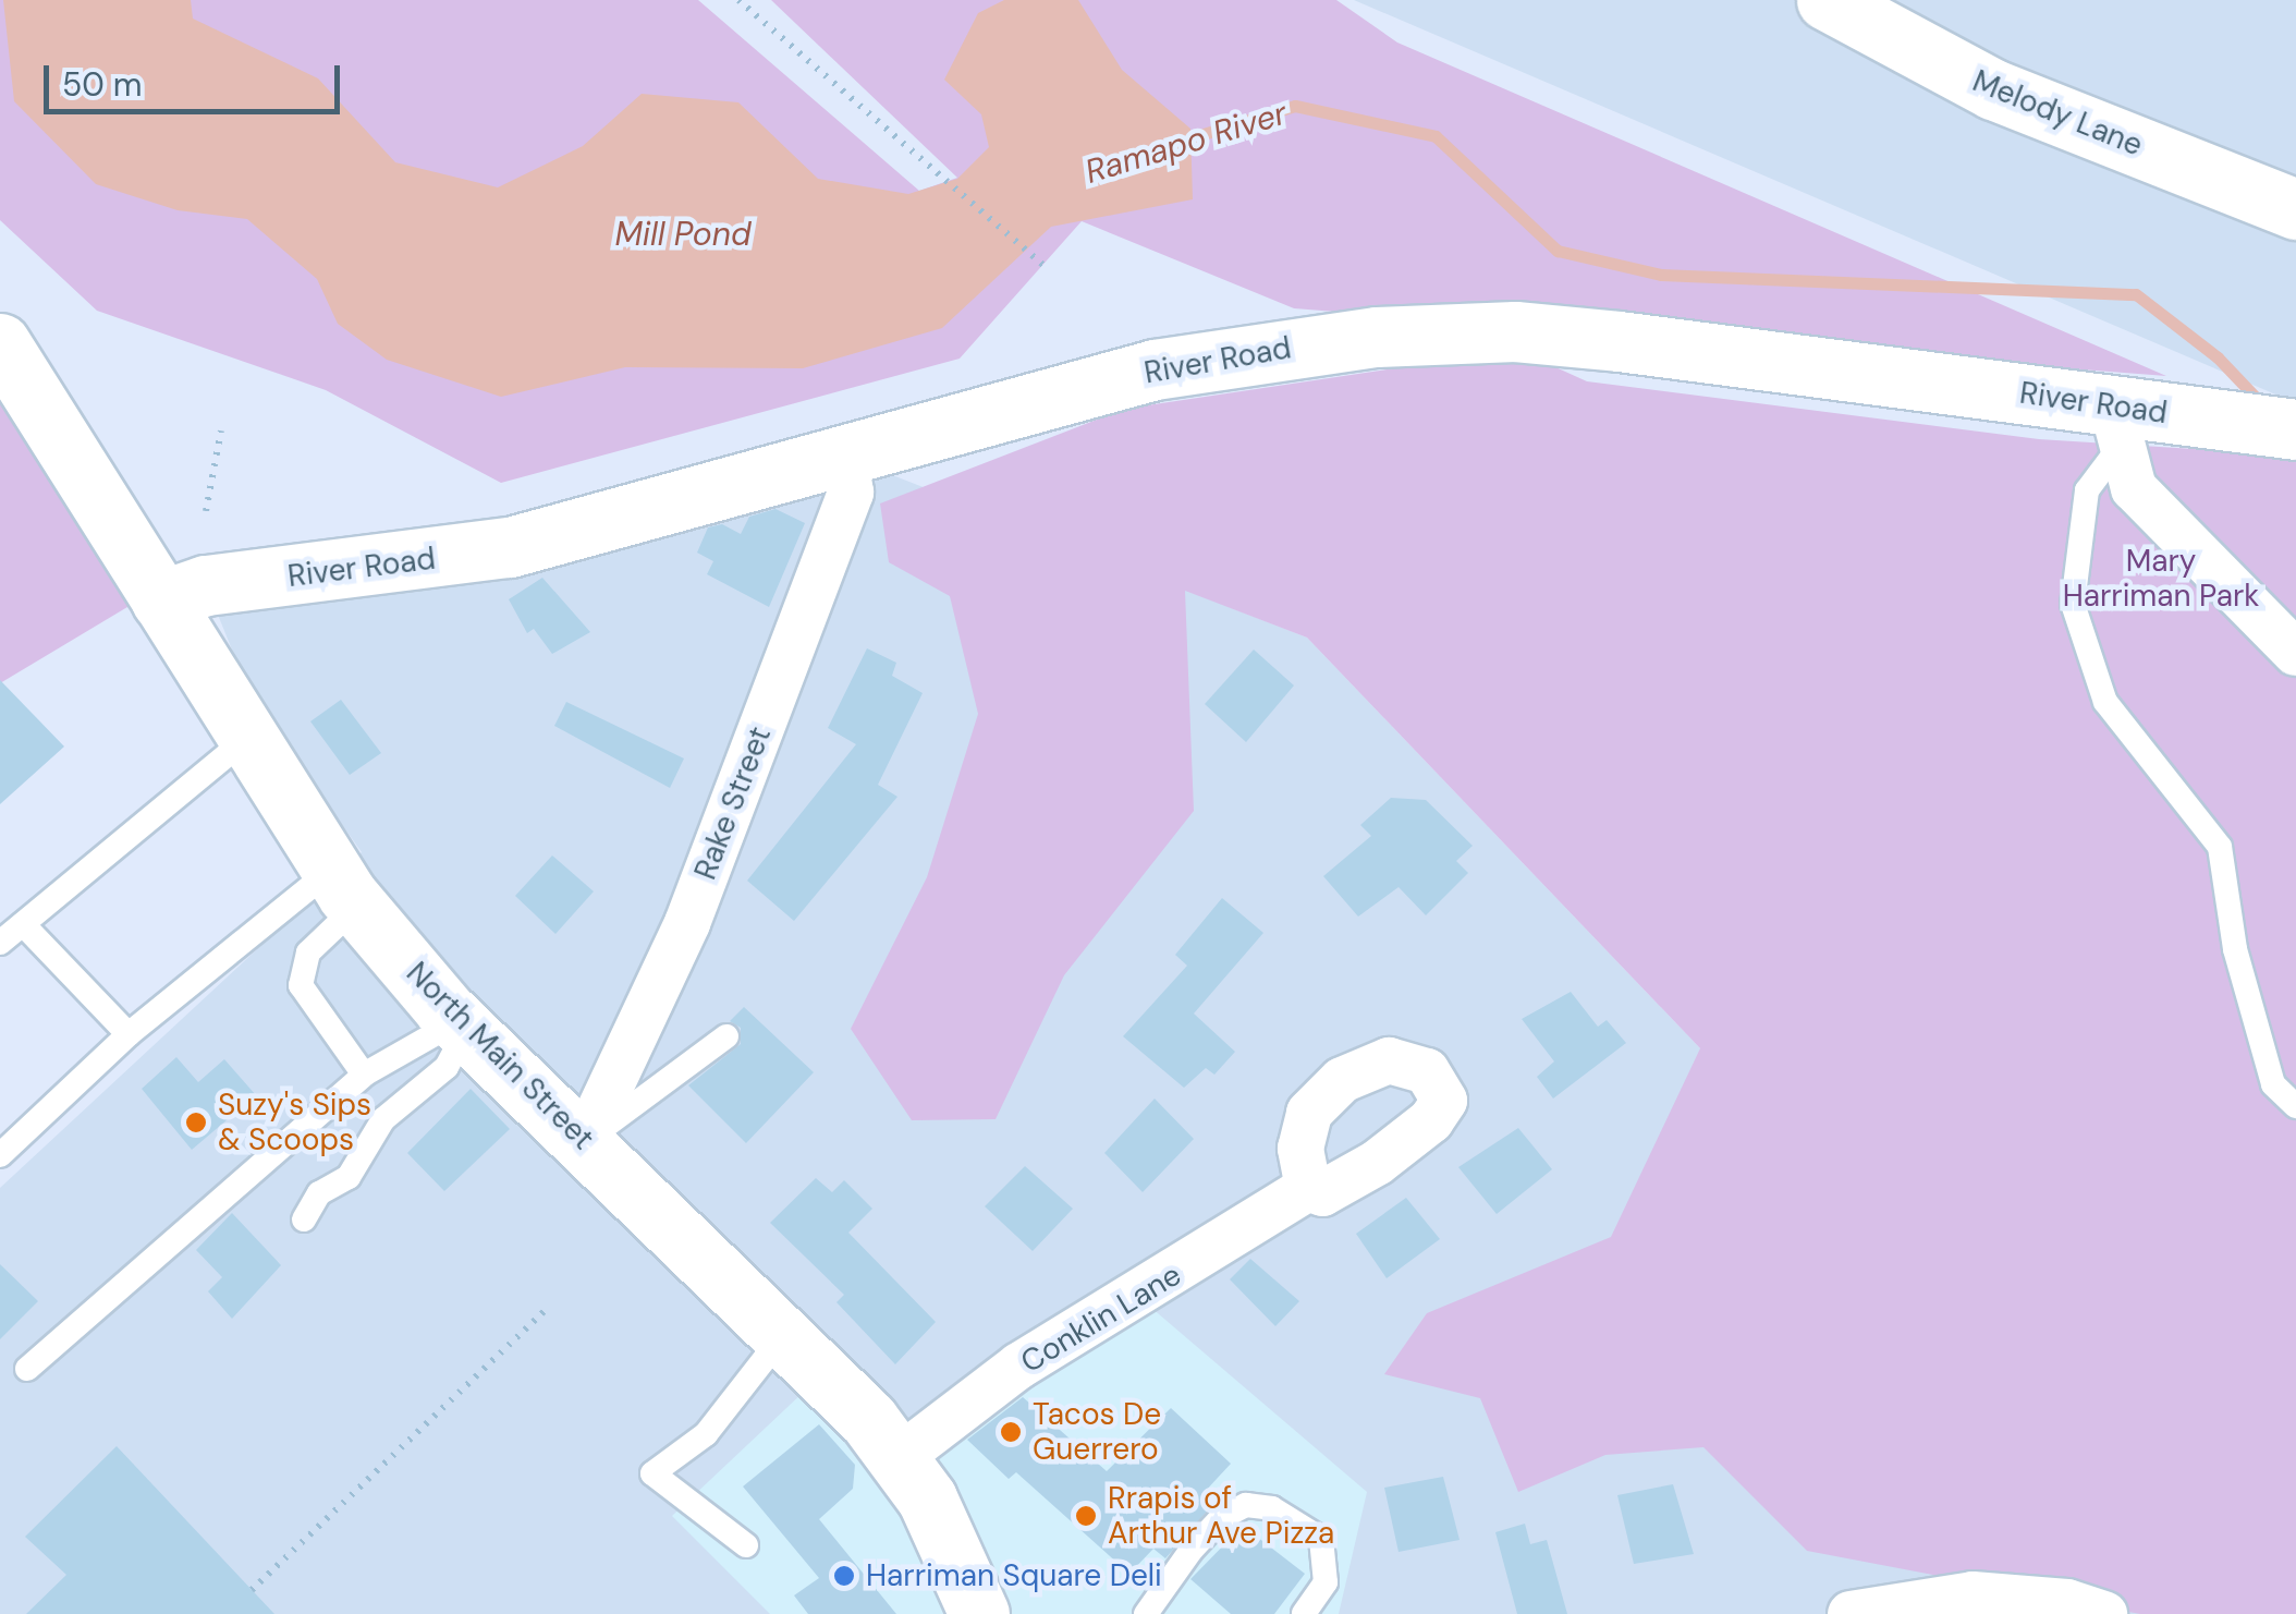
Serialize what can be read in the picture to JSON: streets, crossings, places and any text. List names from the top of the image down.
{
  "streets": {
    "street": [
      "Melody Lane",
      "River Road",
      "Rake Street",
      "North Main Street",
      "Conklin Lane"
    ]
  },
  "crossings": [
    ["River Road", "Rake Street"],
    ["River Road", "North Main Street"],
    ["Rake Street", "North Main Street"],
    ["North Main Street", "Conklin Lane"]
  ],
  "water": ["Ramapo River", "Mill Pond"],
  "parks": ["Mary Harriman Park"],
  "places": [
    "Suzy's Sips & Scoops",
    "Tacos De Guerrero",
    "Rrapis of Arthur Ave Pizza",
    "Harriman Square Deli"
  ],
  "scale_bar": "50 m"
}
